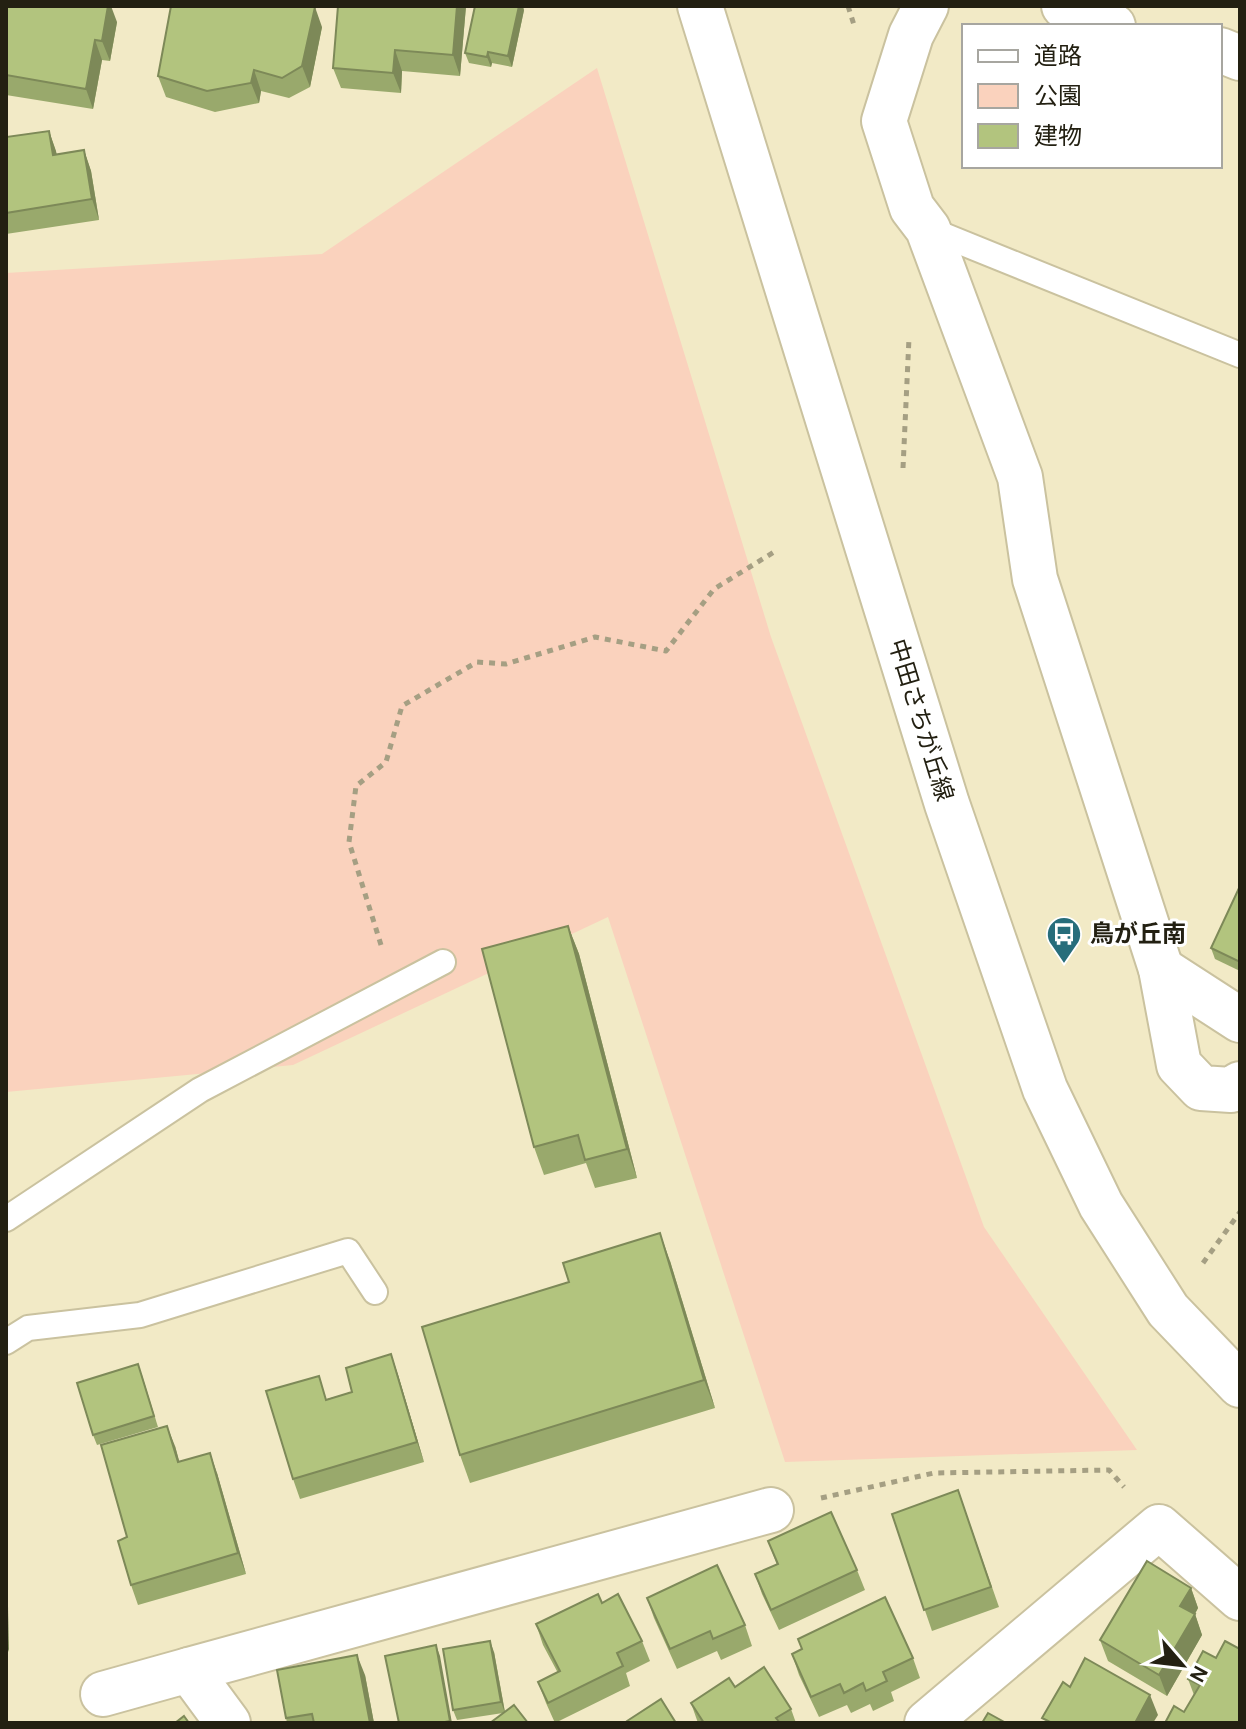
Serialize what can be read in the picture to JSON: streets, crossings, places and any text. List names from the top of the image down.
{
  "streets": {
    "street": ["中田さちが丘線"]
  },
  "places": {
    "bus stop": ["鳥が丘南"]
  },
  "legend": ["道路", "公園", "建物"],
  "north": "bottom right"
}
